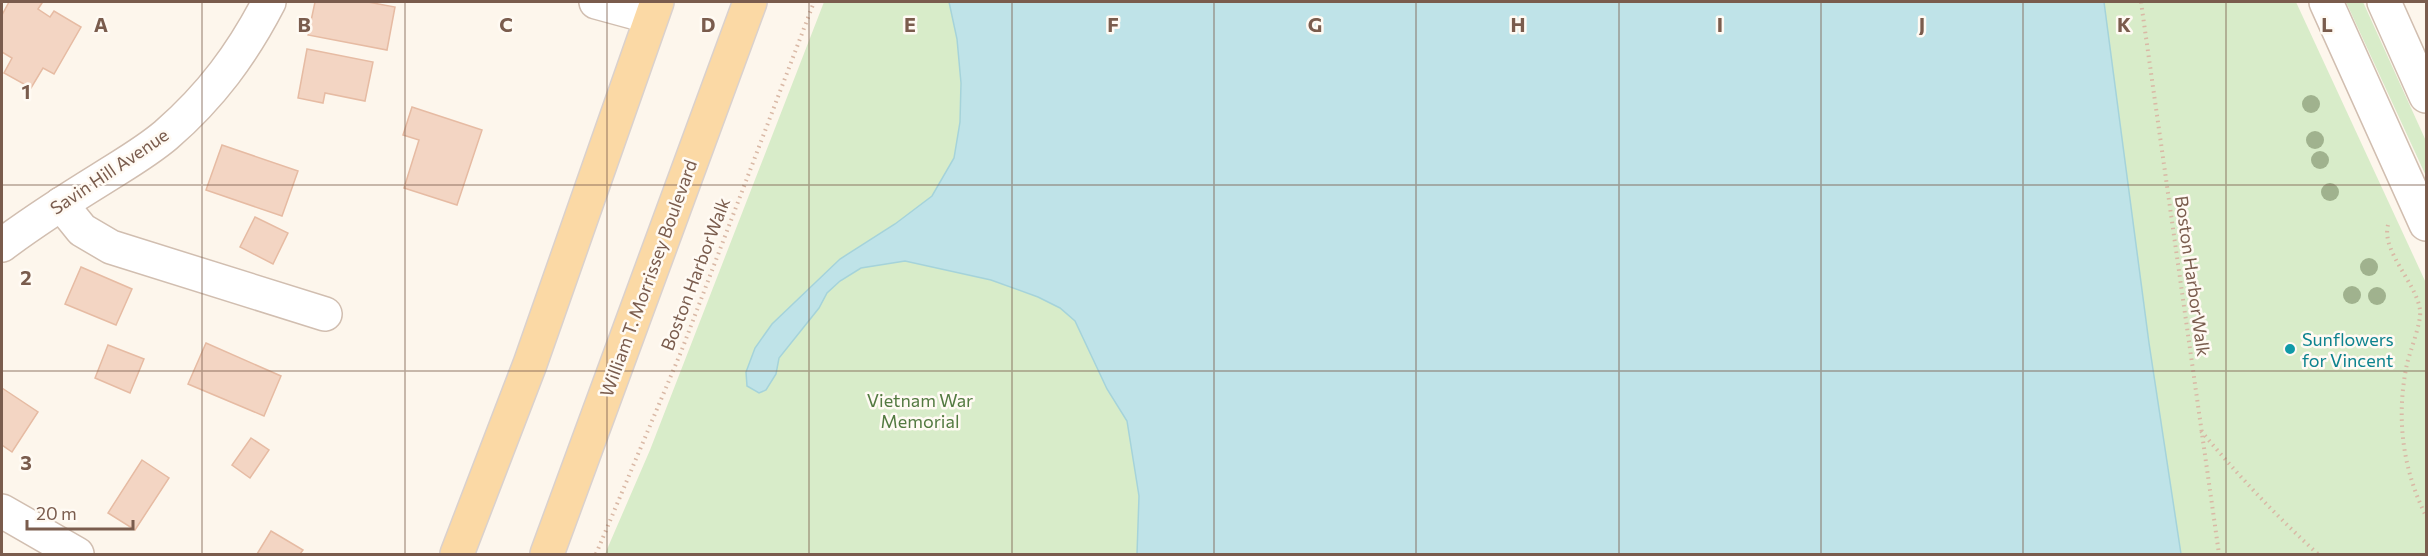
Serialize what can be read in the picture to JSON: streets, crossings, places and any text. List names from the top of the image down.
{
  "streets": {
    "main road": ["William T. Morrissey Boulevard"],
    "street": ["Savin Hill Avenue"],
    "path": ["Boston HarborWalk"]
  },
  "parks": ["Vietnam War Memorial"],
  "places": ["Sunflowers for Vincent"],
  "scale_bar": "20 m",
  "grid": {
    "columns": [
      "A",
      "B",
      "C",
      "D",
      "E",
      "F",
      "G",
      "H",
      "I",
      "J",
      "K",
      "L"
    ],
    "rows": ["1", "2", "3"]
  }
}
